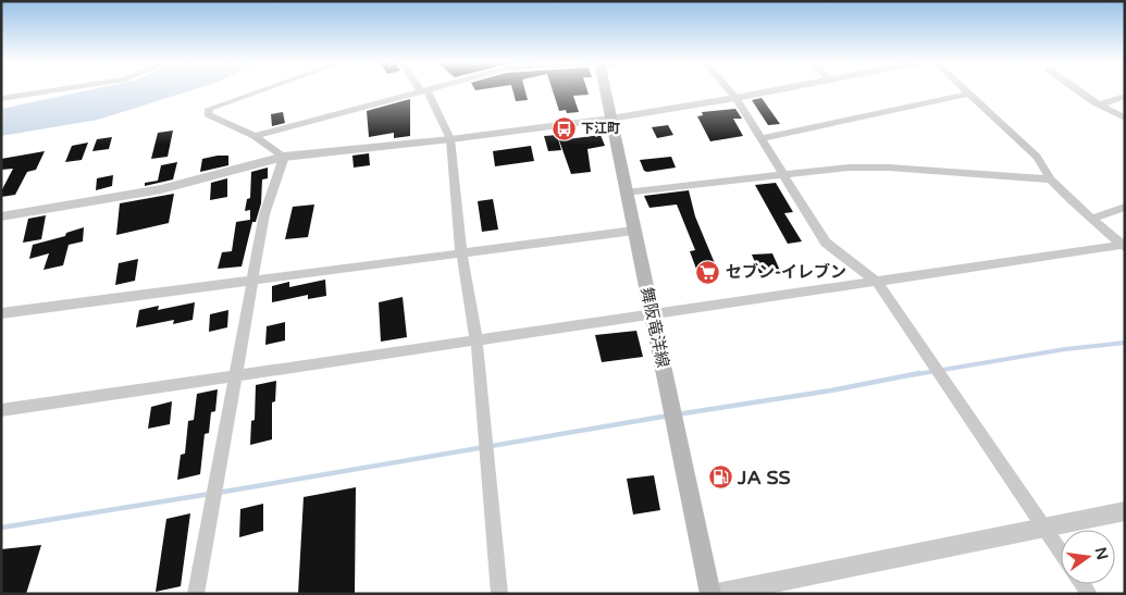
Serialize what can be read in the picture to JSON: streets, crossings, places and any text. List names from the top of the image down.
{
  "streets": {
    "main road": ["舞阪竜洋線"]
  },
  "places": {
    "bus stop": ["下江町"],
    "supermarket": ["セブン-イレブン"],
    "fuel station": ["JA SS"]
  },
  "north": "right"
}
